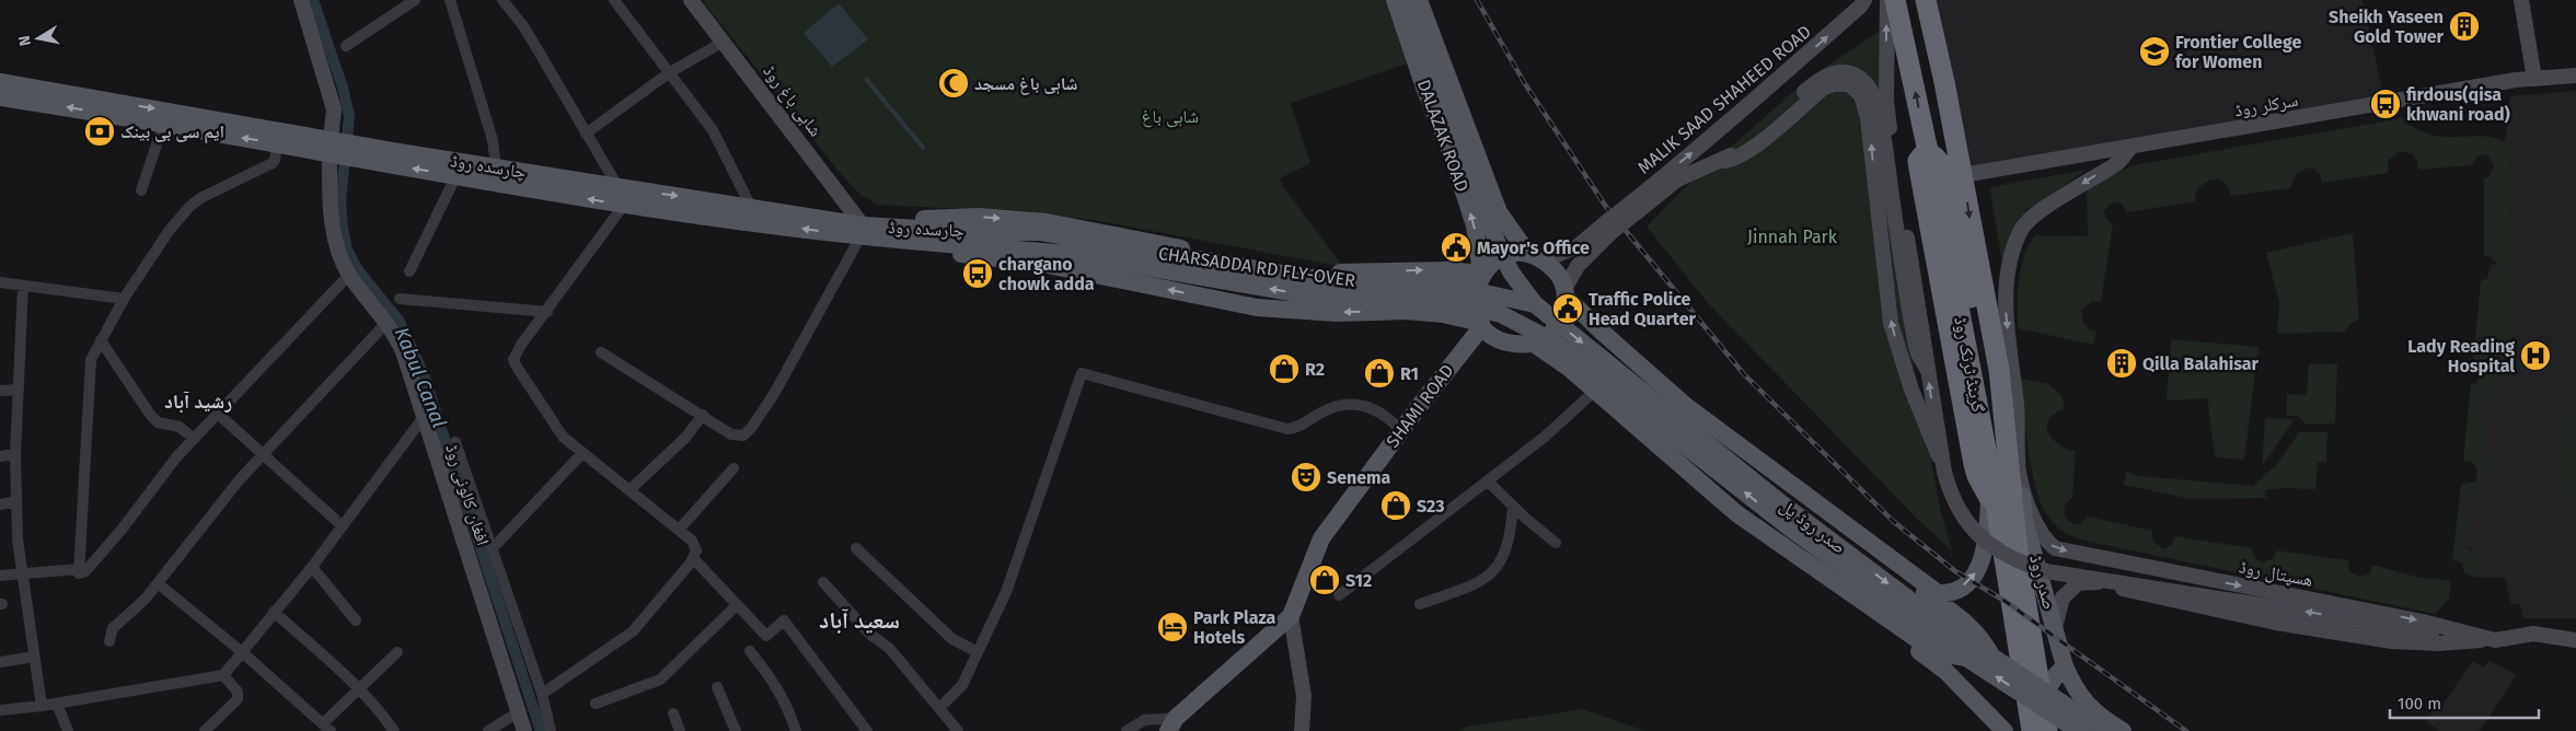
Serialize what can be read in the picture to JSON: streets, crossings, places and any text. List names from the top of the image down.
{
  "streets": {
    "highway": ["گرینڈ ٹرنک روڈ"],
    "main road": [
      "DALAZAK ROAD",
      "چارسدہ روڈ",
      "CHARSADDA RD FLY-OVER",
      "SHAMI ROAD",
      "صدر روڈ پل",
      "صدر روڈ"
    ],
    "street": [
      "MALIK SAAD SHAHEED ROAD",
      "شاہی باغ روڈ",
      "سرکلر روڈ",
      "افغان کالونی روڈ",
      "ھسپتال روڈ"
    ]
  },
  "crossings": [
    ["MALIK SAAD SHAHEED ROAD", "DALAZAK ROAD"],
    ["MALIK SAAD SHAHEED ROAD", "SHAMI ROAD"],
    ["شاہی باغ روڈ", "چارسدہ روڈ"],
    ["سرکلر روڈ", "گرینڈ ٹرنک روڈ"],
    ["سرکلر روڈ", "ھسپتال روڈ"],
    ["DALAZAK ROAD", "SHAMI ROAD"],
    ["چارسدہ روڈ", "CHARSADDA RD FLY-OVER"],
    ["چارسدہ روڈ", "افغان کالونی روڈ"],
    ["CHARSADDA RD FLY-OVER", "صدر روڈ پل"],
    ["گرینڈ ٹرنک روڈ", "صدر روڈ"],
    ["ھسپتال روڈ", "صدر روڈ"]
  ],
  "districts": ["رشید آباد", "سعید آباد"],
  "water": ["Kabul Canal"],
  "parks": ["شاہی باغ", "Jinnah Park"],
  "places": {
    "building": ["Sheikh Yaseen Gold Tower", "Qilla Balahisar"],
    "school or university": ["Frontier College for Women"],
    "mosque": ["شاہی باغ مسجد"],
    "bus stop": ["firdous(qisa khwani road)", "chargano chowk adda"],
    "bank": ["ایم سی بی بینک"],
    "public building": ["Mayor's Office", "Traffic Police Head Quarter"],
    "hospital": ["Lady Reading Hospital"],
    "shop": [
      "R2",
      "R1",
      "S23",
      "S12"
    ],
    "theatre": ["Senema"],
    "hotel": ["Park Plaza Hotels"]
  },
  "scale_bar": "100 m",
  "north": "left"
}
